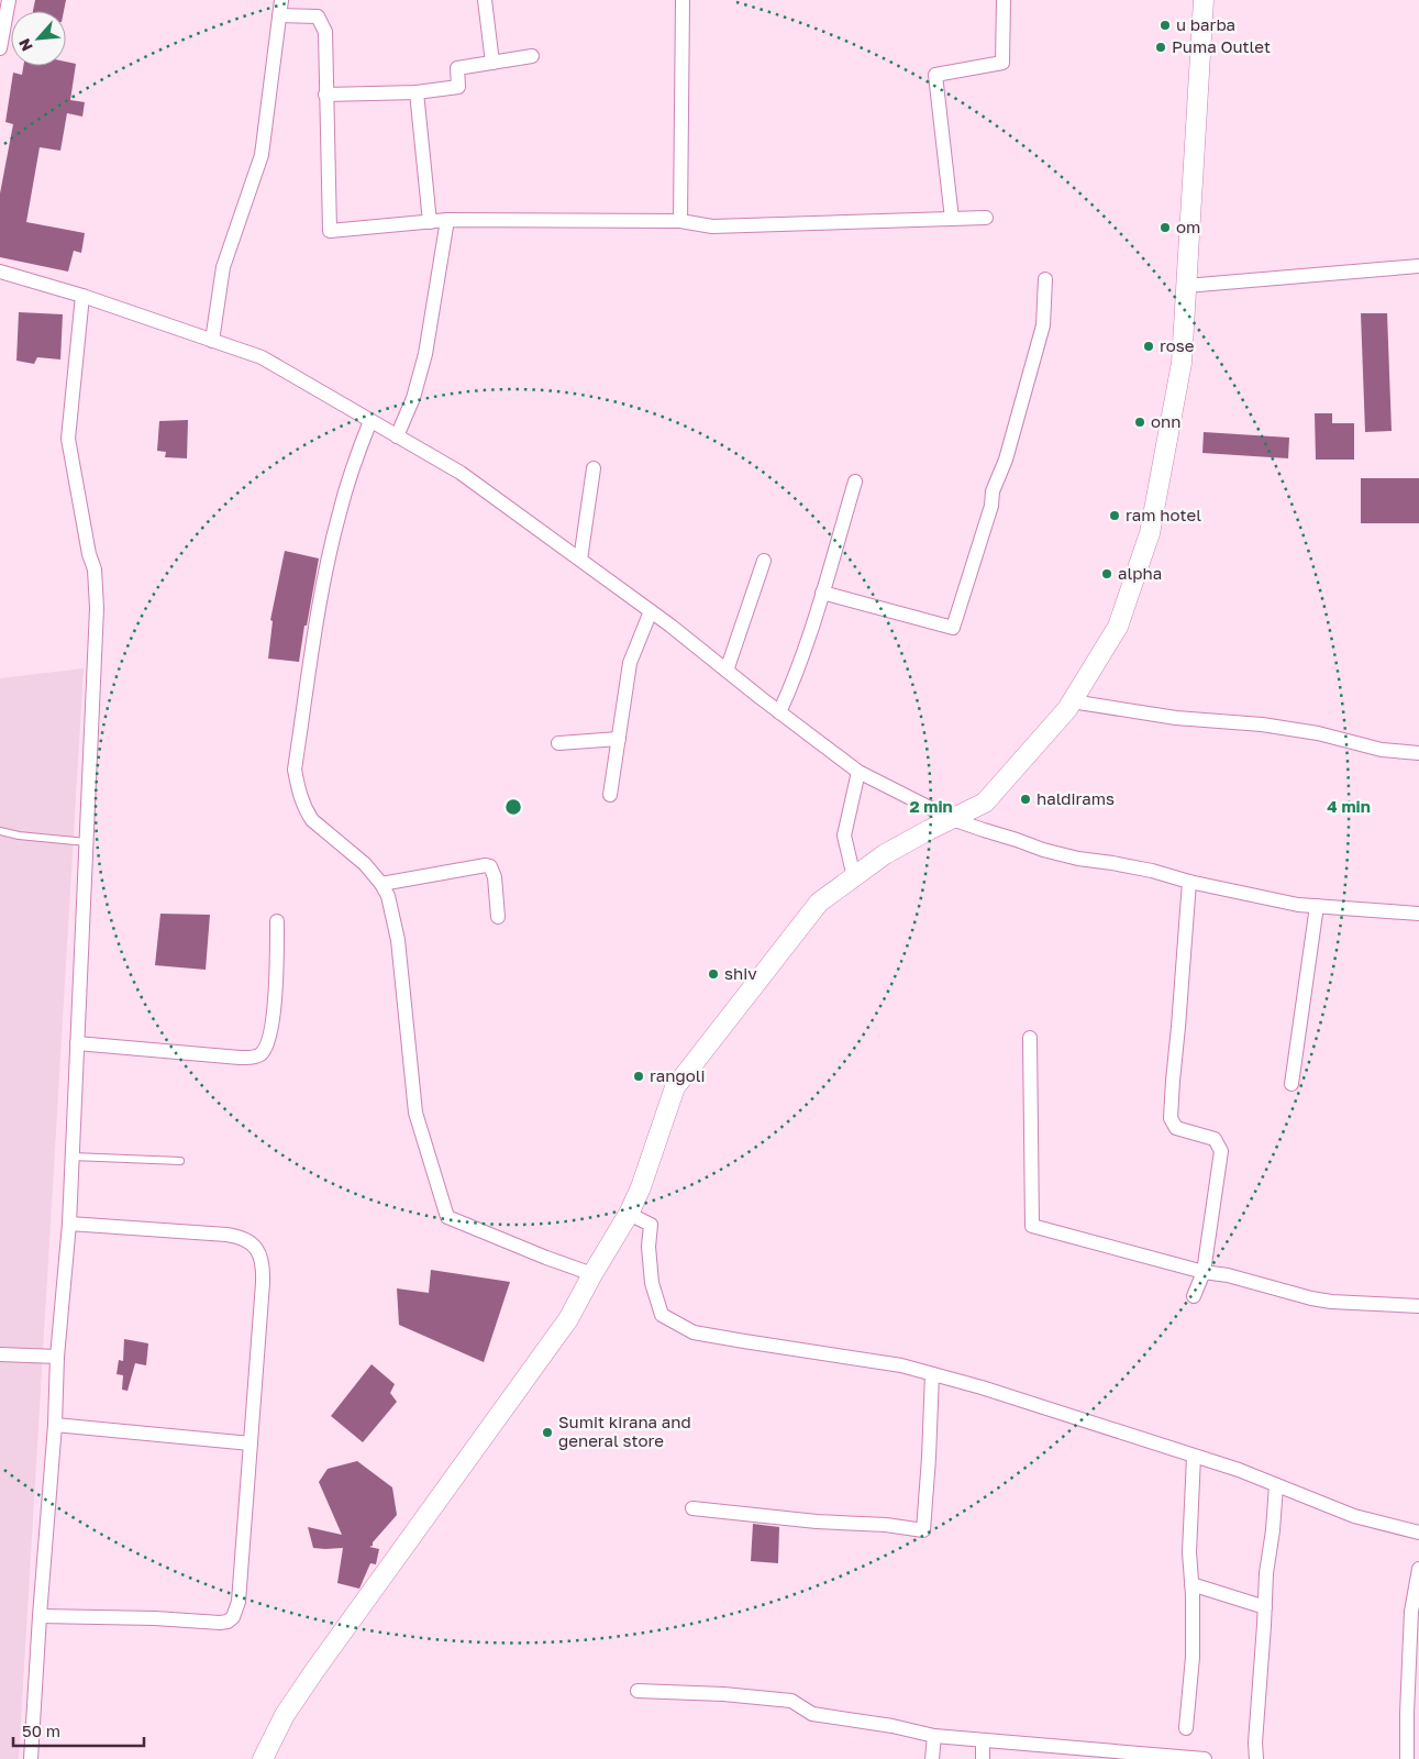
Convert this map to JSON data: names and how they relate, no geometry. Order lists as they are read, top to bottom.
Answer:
{
  "places": [
    "u barba",
    "Puma Outlet",
    "om",
    "rose",
    "onn",
    "ram hotel",
    "alpha",
    "haldirams",
    "shiv",
    "rangoli",
    "Sumit kirana and general store"
  ],
  "scale_bar": "50 m",
  "north": "bottom left",
  "rings": ["2 min", "4 min"]
}
